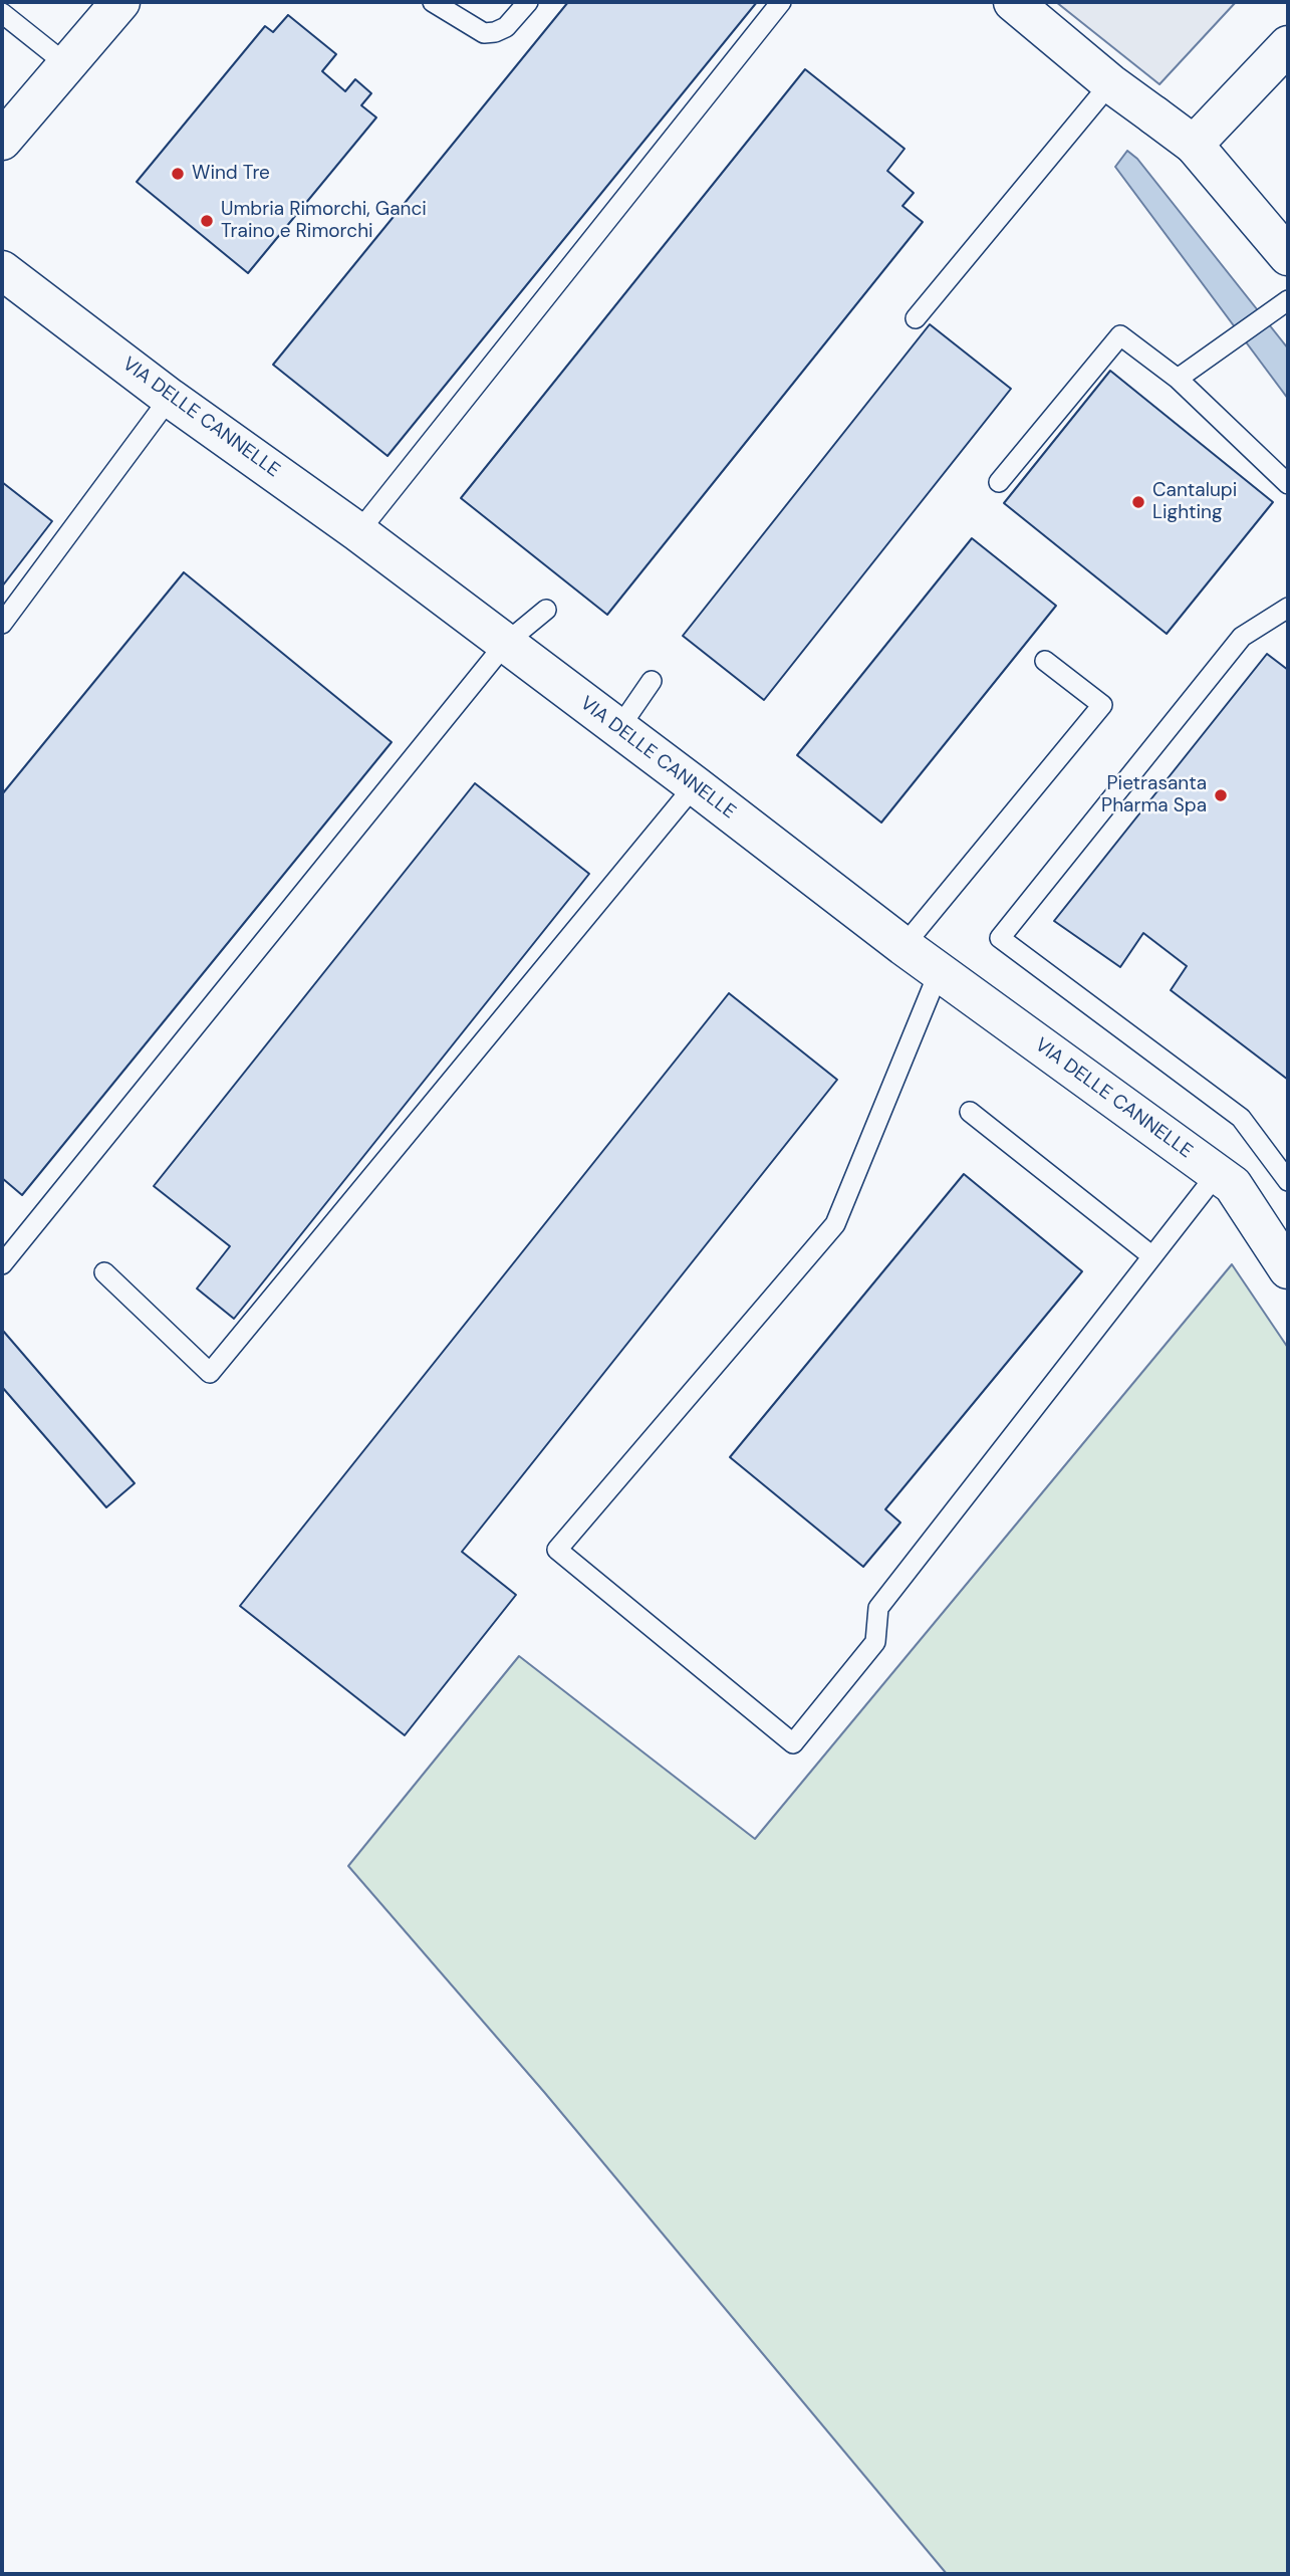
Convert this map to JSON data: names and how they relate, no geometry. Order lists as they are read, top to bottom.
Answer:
{
  "streets": {
    "street": ["VIA DELLE CANNELLE"]
  },
  "places": [
    "Wind Tre",
    "Umbria Rimorchi, Ganci Traino e Rimorchi",
    "Cantalupi Lighting",
    "Pietrasanta Pharma Spa"
  ]
}
